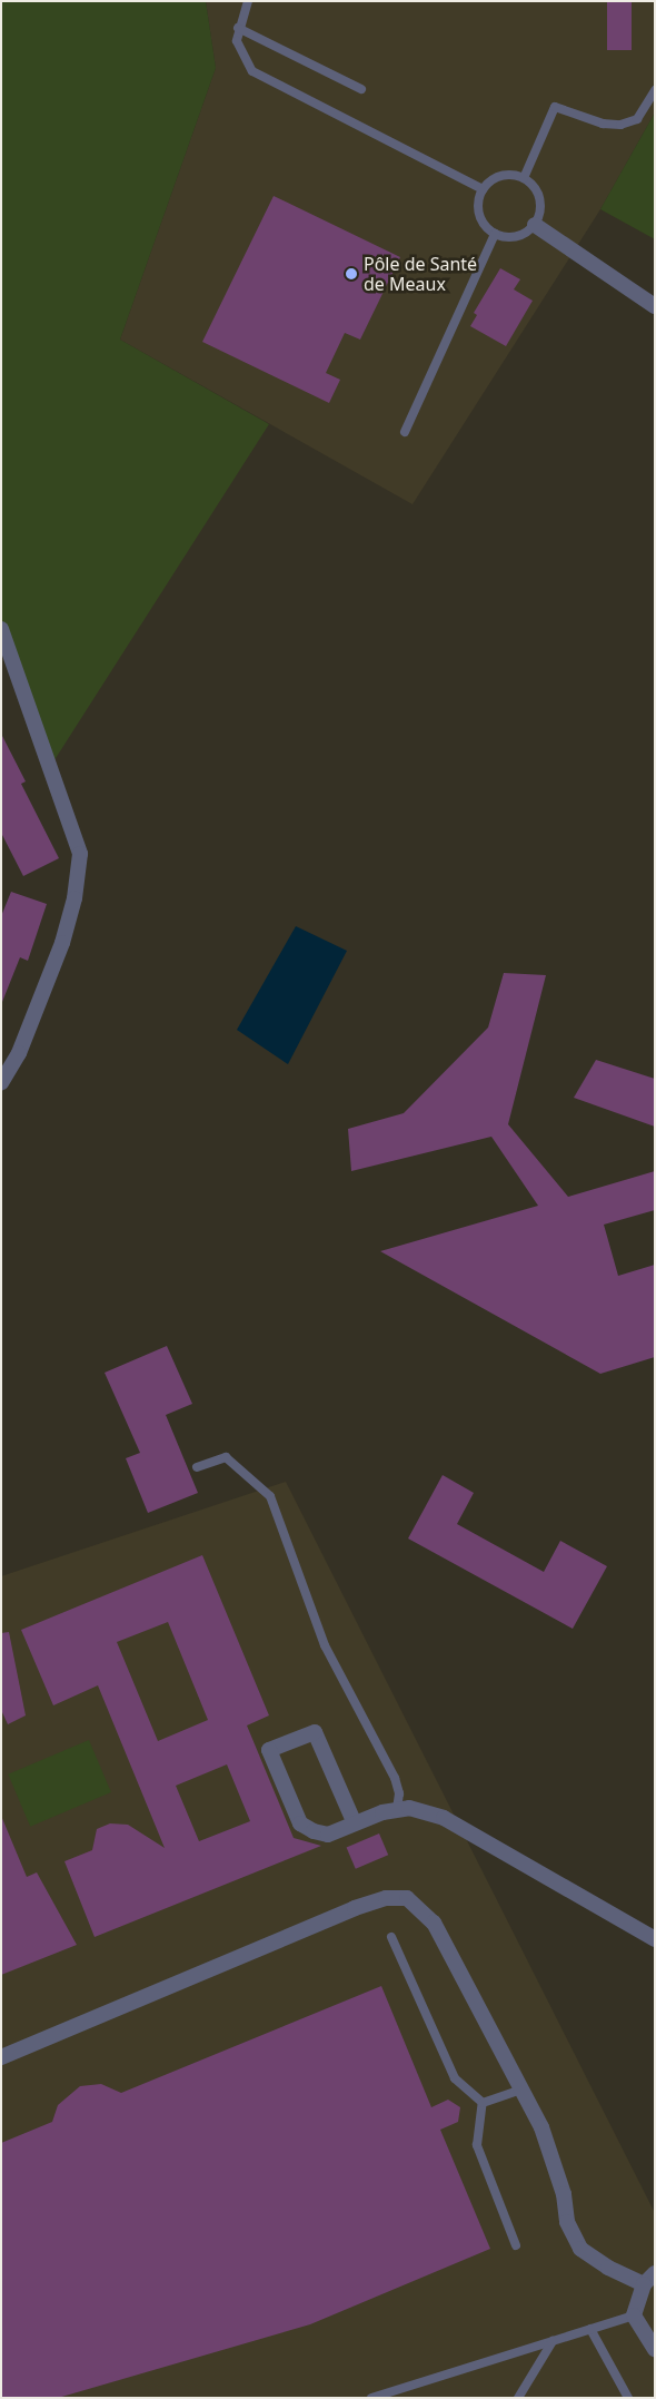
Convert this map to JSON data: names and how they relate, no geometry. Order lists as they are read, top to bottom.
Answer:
{
  "places": ["Pôle de Santé de Meaux"]
}
